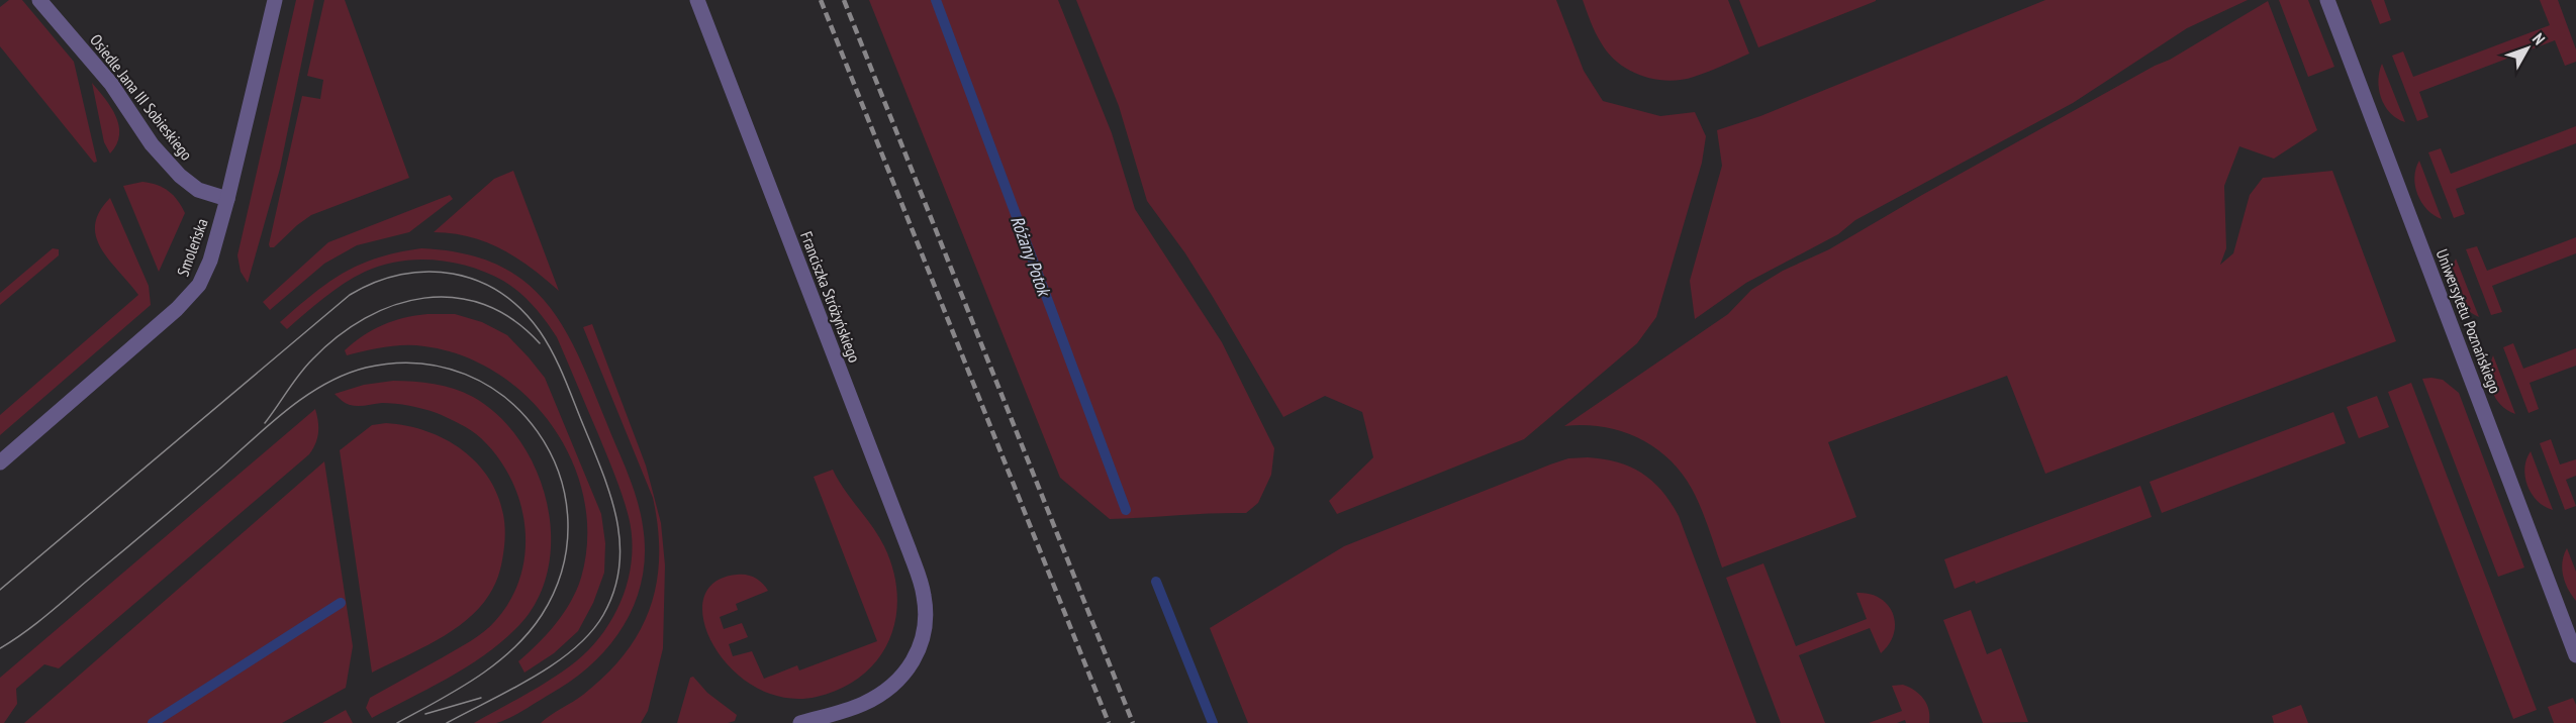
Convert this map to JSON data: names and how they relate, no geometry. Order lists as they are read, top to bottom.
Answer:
{
  "streets": {
    "street": [
      "Osiedle Jana III Sobieskiego",
      "Smoleńska",
      "Franciszka Stróżyńskiego",
      "Uniwersytetu Poznańskiego"
    ]
  },
  "crossings": [
    ["Osiedle Jana III Sobieskiego", "Smoleńska"]
  ],
  "water": ["Różany Potok"],
  "north": "top right"
}
